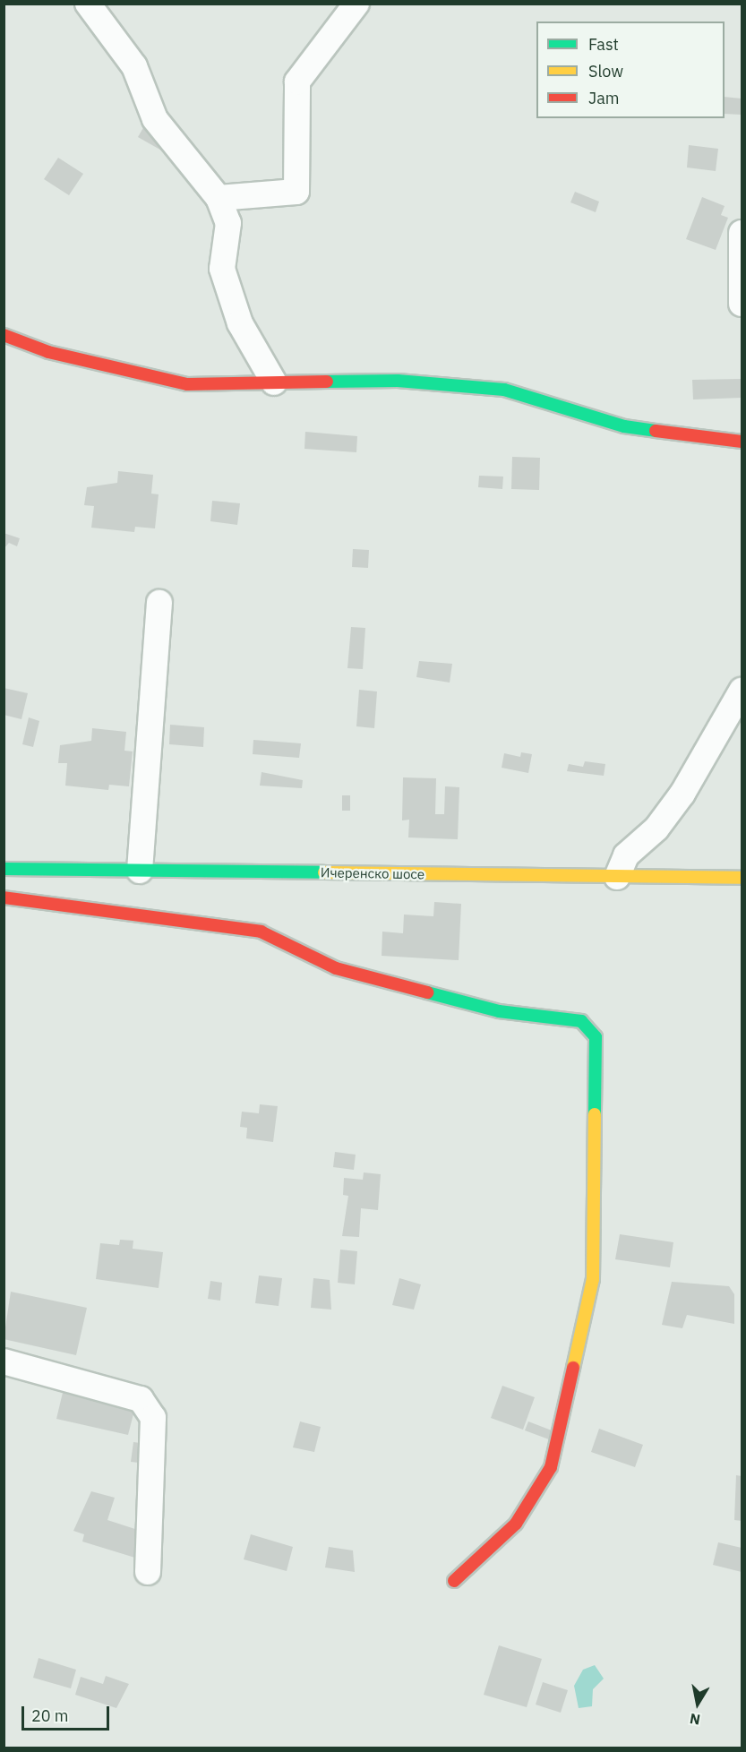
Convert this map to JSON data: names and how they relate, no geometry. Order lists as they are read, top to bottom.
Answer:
{
  "streets": {
    "street": ["Ичеренско шосе"]
  },
  "legend": ["Fast", "Slow", "Jam"],
  "scale_bar": "20 m",
  "north": "bottom"
}
